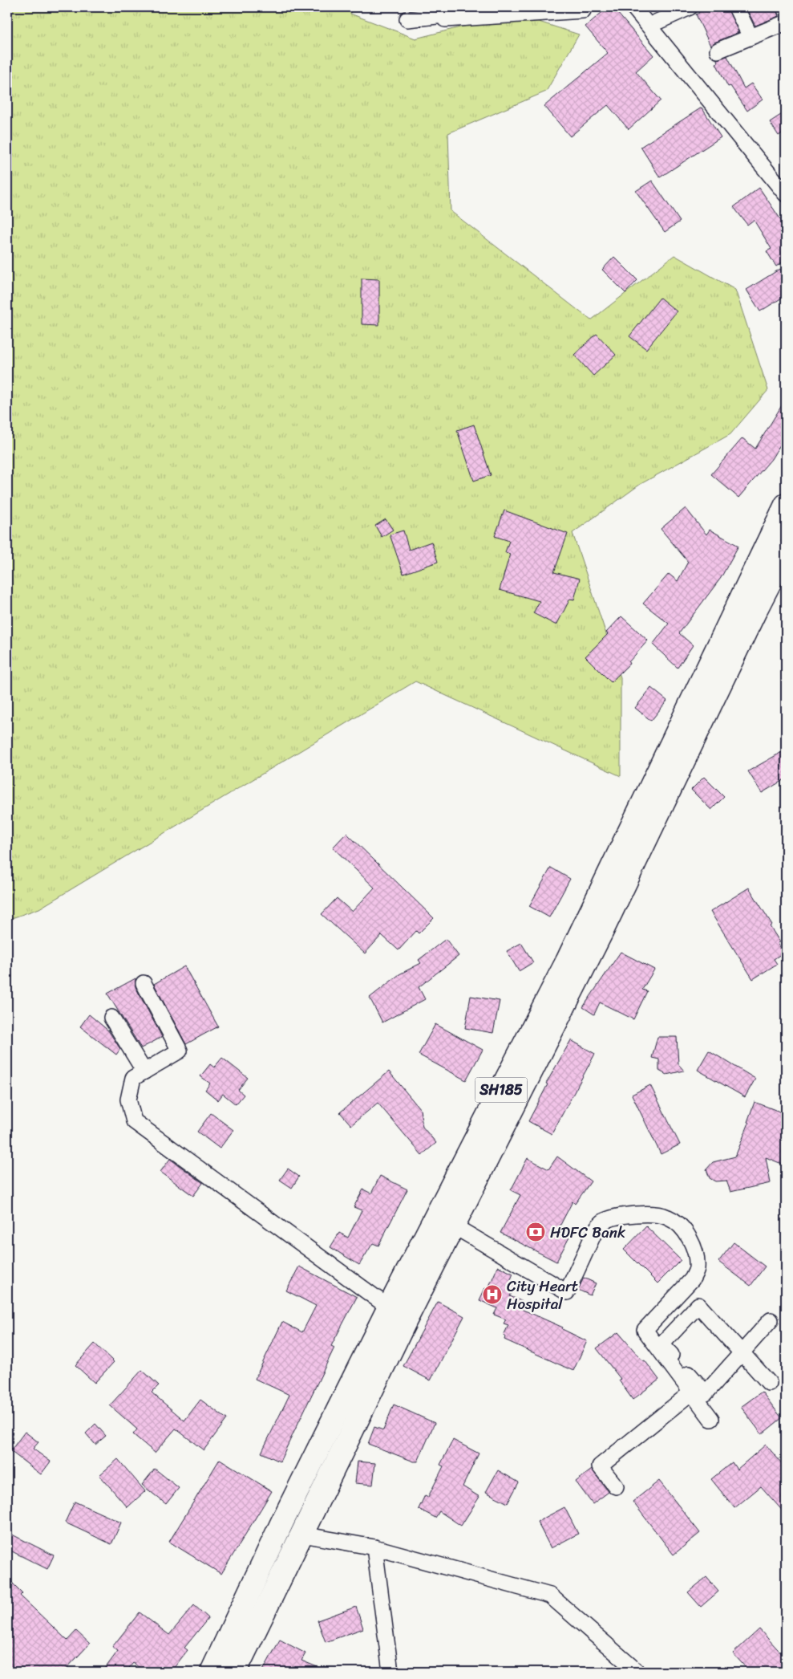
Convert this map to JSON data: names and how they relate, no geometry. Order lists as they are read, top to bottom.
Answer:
{
  "streets": {
    "main road": ["SH185"]
  },
  "places": {
    "bank": ["HDFC Bank"],
    "hospital": ["City Heart Hospital"]
  }
}
